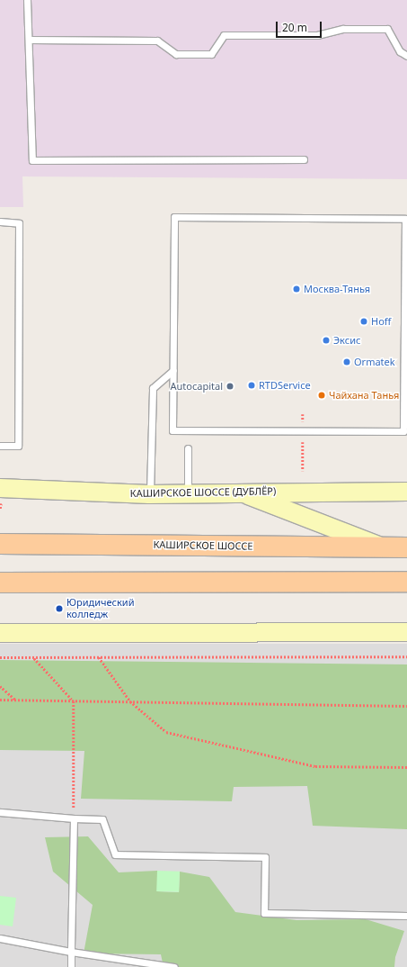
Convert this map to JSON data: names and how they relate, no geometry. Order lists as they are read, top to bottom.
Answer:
{
  "streets": {
    "main road": ["КАШИРСКОЕ ШОССЕ (ДУБЛЁР)", "КАШИРСКОЕ ШОССЕ"]
  },
  "places": [
    "Москва-Тянья",
    "Hoff",
    "Эксис",
    "Ormatek",
    "RTDService",
    "Autocapital",
    "Чайхана Танья",
    "Юридический колледж"
  ],
  "scale_bar": "20 m"
}
